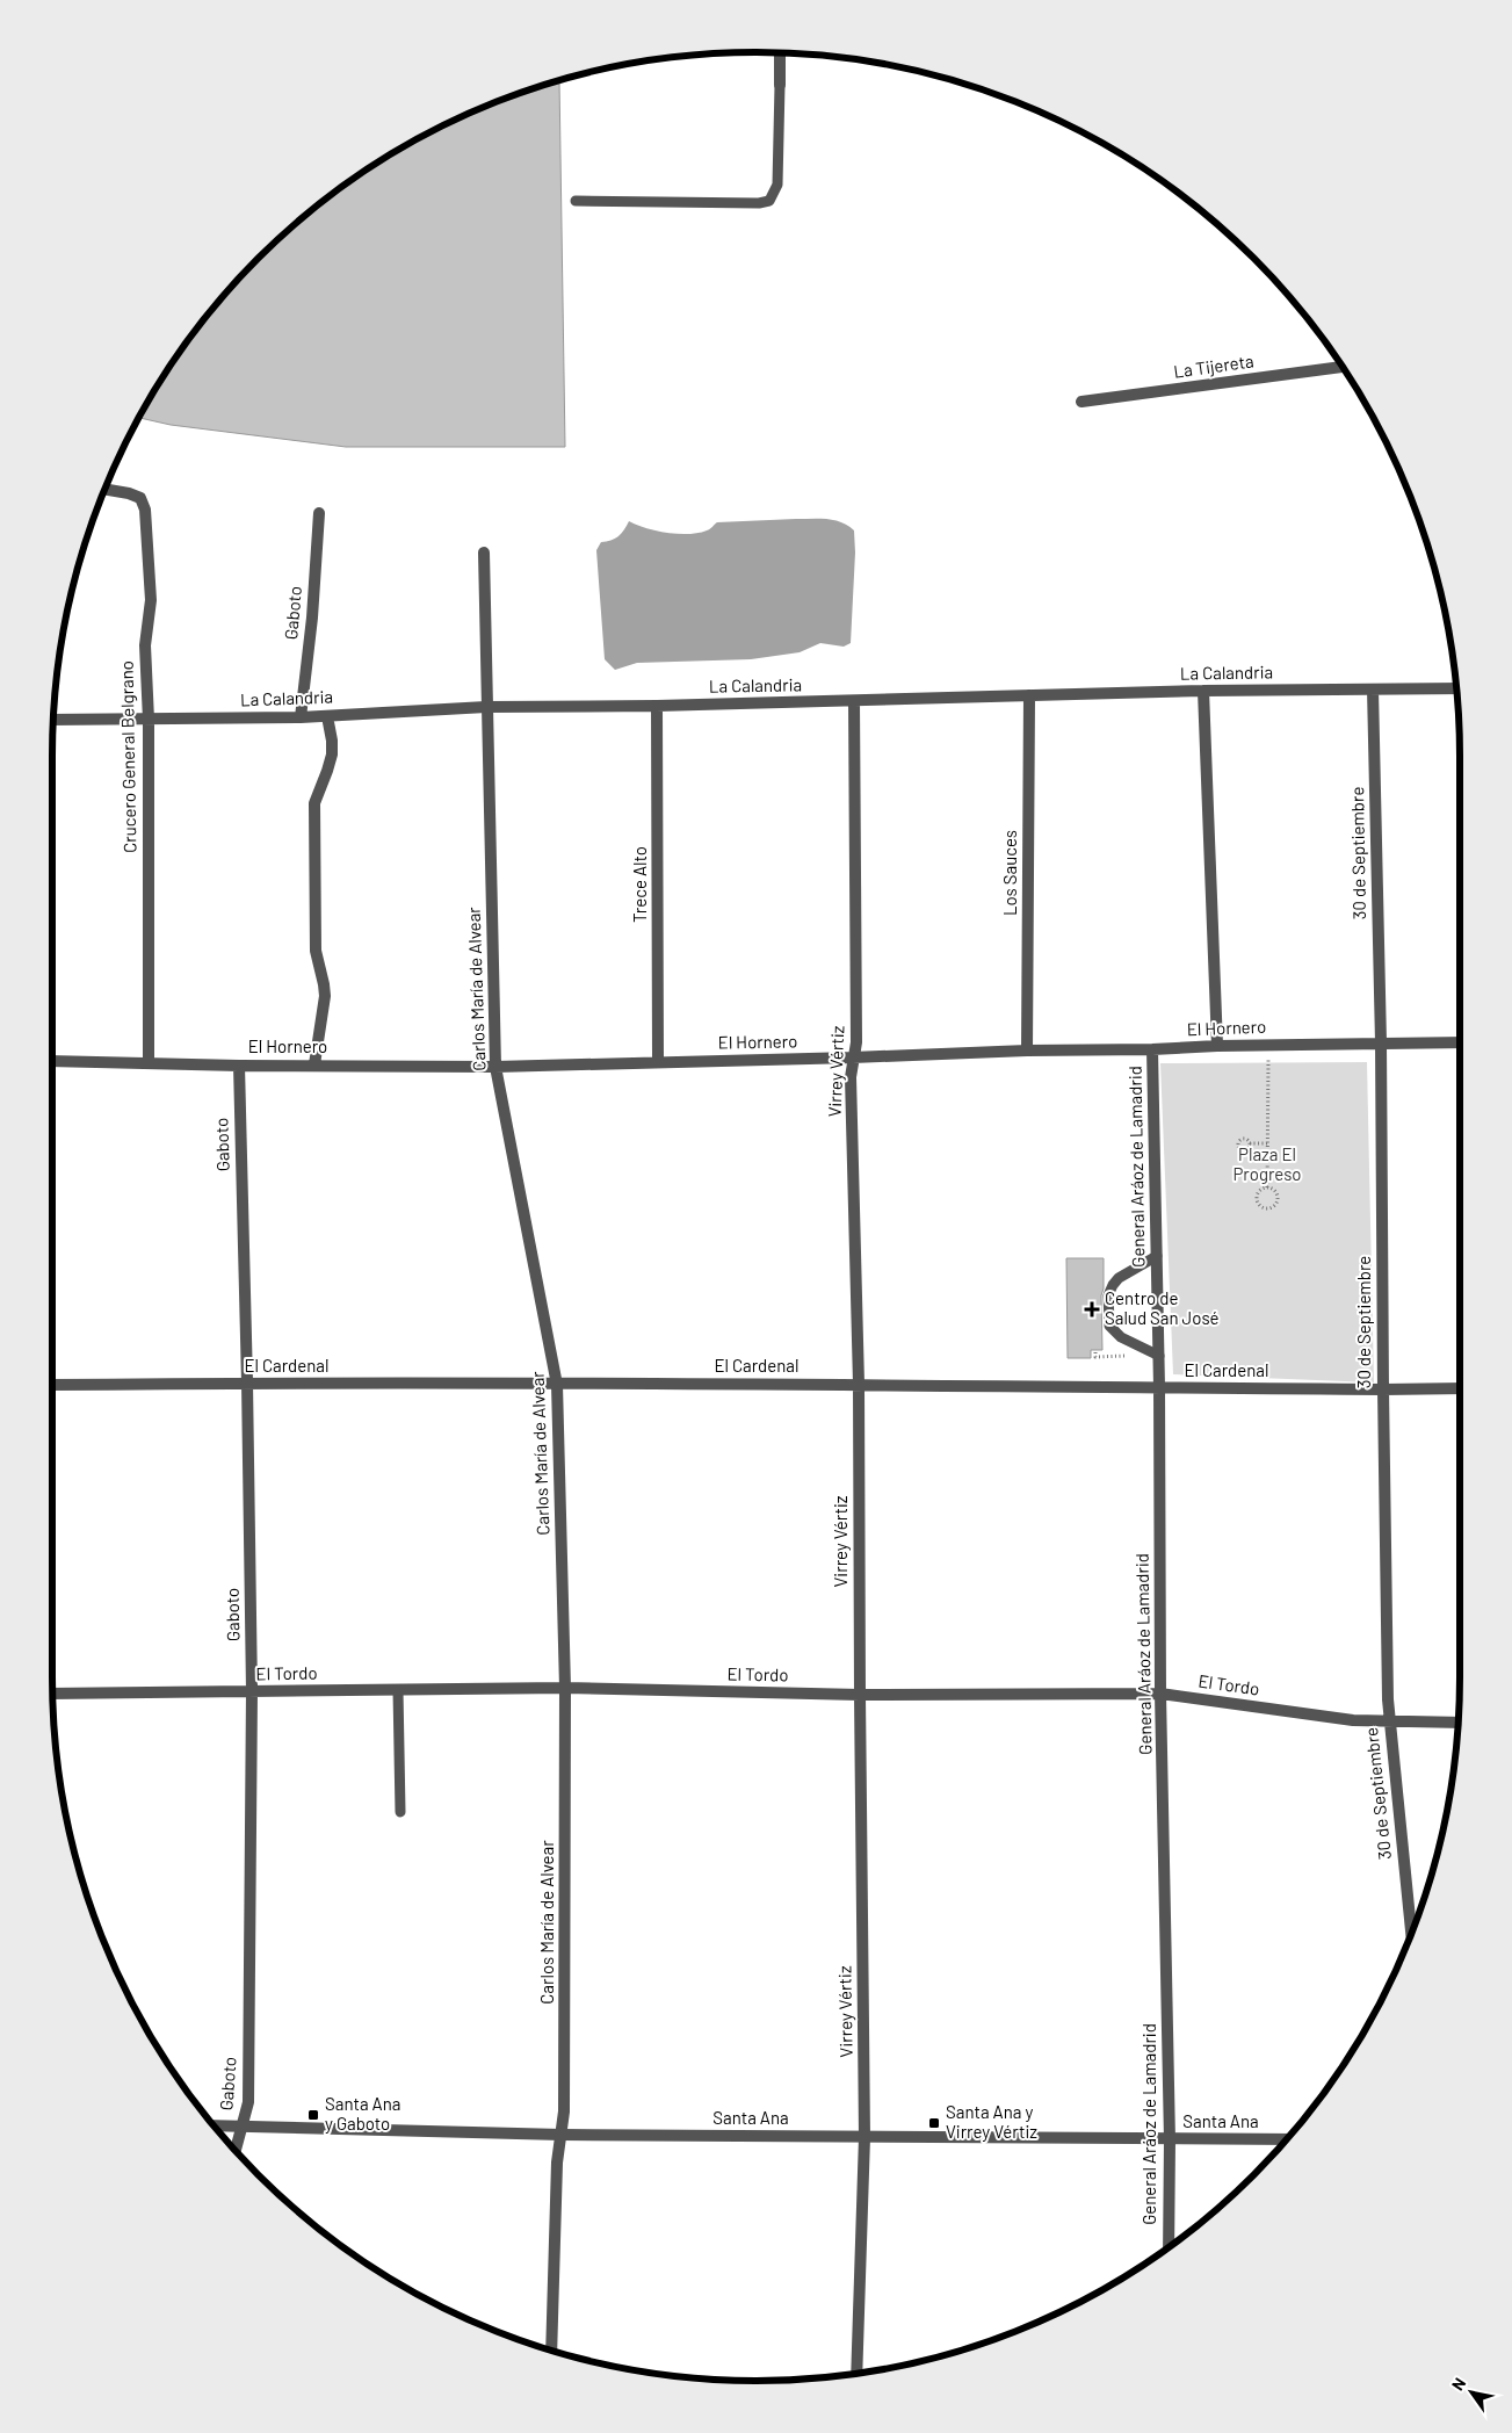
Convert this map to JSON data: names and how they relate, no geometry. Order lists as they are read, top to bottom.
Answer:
{
  "streets": {
    "street": [
      "La Tijereta",
      "Gaboto",
      "La Calandria",
      "Crucero General Belgrano",
      "30 de Septiembre",
      "Los Sauces",
      "Trece Alto",
      "Carlos María de Alvear",
      "El Hornero",
      "Virrey Vértiz",
      "General Aráoz de Lamadrid",
      "El Cardenal",
      "El Tordo",
      "Santa Ana"
    ]
  },
  "crossings": [
    ["Gaboto", "La Calandria"],
    ["Gaboto", "El Hornero"],
    ["Gaboto", "El Cardenal"],
    ["Gaboto", "El Tordo"],
    ["Gaboto", "Santa Ana"],
    ["La Calandria", "Crucero General Belgrano"],
    ["La Calandria", "30 de Septiembre"],
    ["La Calandria", "Los Sauces"],
    ["La Calandria", "Trece Alto"],
    ["La Calandria", "Carlos María de Alvear"],
    ["La Calandria", "Virrey Vértiz"],
    ["Crucero General Belgrano", "El Hornero"],
    ["30 de Septiembre", "El Hornero"],
    ["30 de Septiembre", "El Cardenal"],
    ["30 de Septiembre", "El Tordo"],
    ["Los Sauces", "El Hornero"],
    ["Trece Alto", "El Hornero"],
    ["Carlos María de Alvear", "El Hornero"],
    ["Carlos María de Alvear", "El Cardenal"],
    ["Carlos María de Alvear", "El Tordo"],
    ["Carlos María de Alvear", "Santa Ana"],
    ["El Hornero", "Virrey Vértiz"],
    ["El Hornero", "General Aráoz de Lamadrid"],
    ["Virrey Vértiz", "El Cardenal"],
    ["Virrey Vértiz", "El Tordo"],
    ["Virrey Vértiz", "Santa Ana"],
    ["General Aráoz de Lamadrid", "El Cardenal"],
    ["General Aráoz de Lamadrid", "El Tordo"],
    ["General Aráoz de Lamadrid", "Santa Ana"]
  ],
  "parks": ["Plaza El Progreso"],
  "places": {
    "health": ["Centro de Salud San José"],
    "transit": ["Santa Ana y Gaboto", "Santa Ana y Virrey Vértiz"]
  },
  "north": "top left"
}
